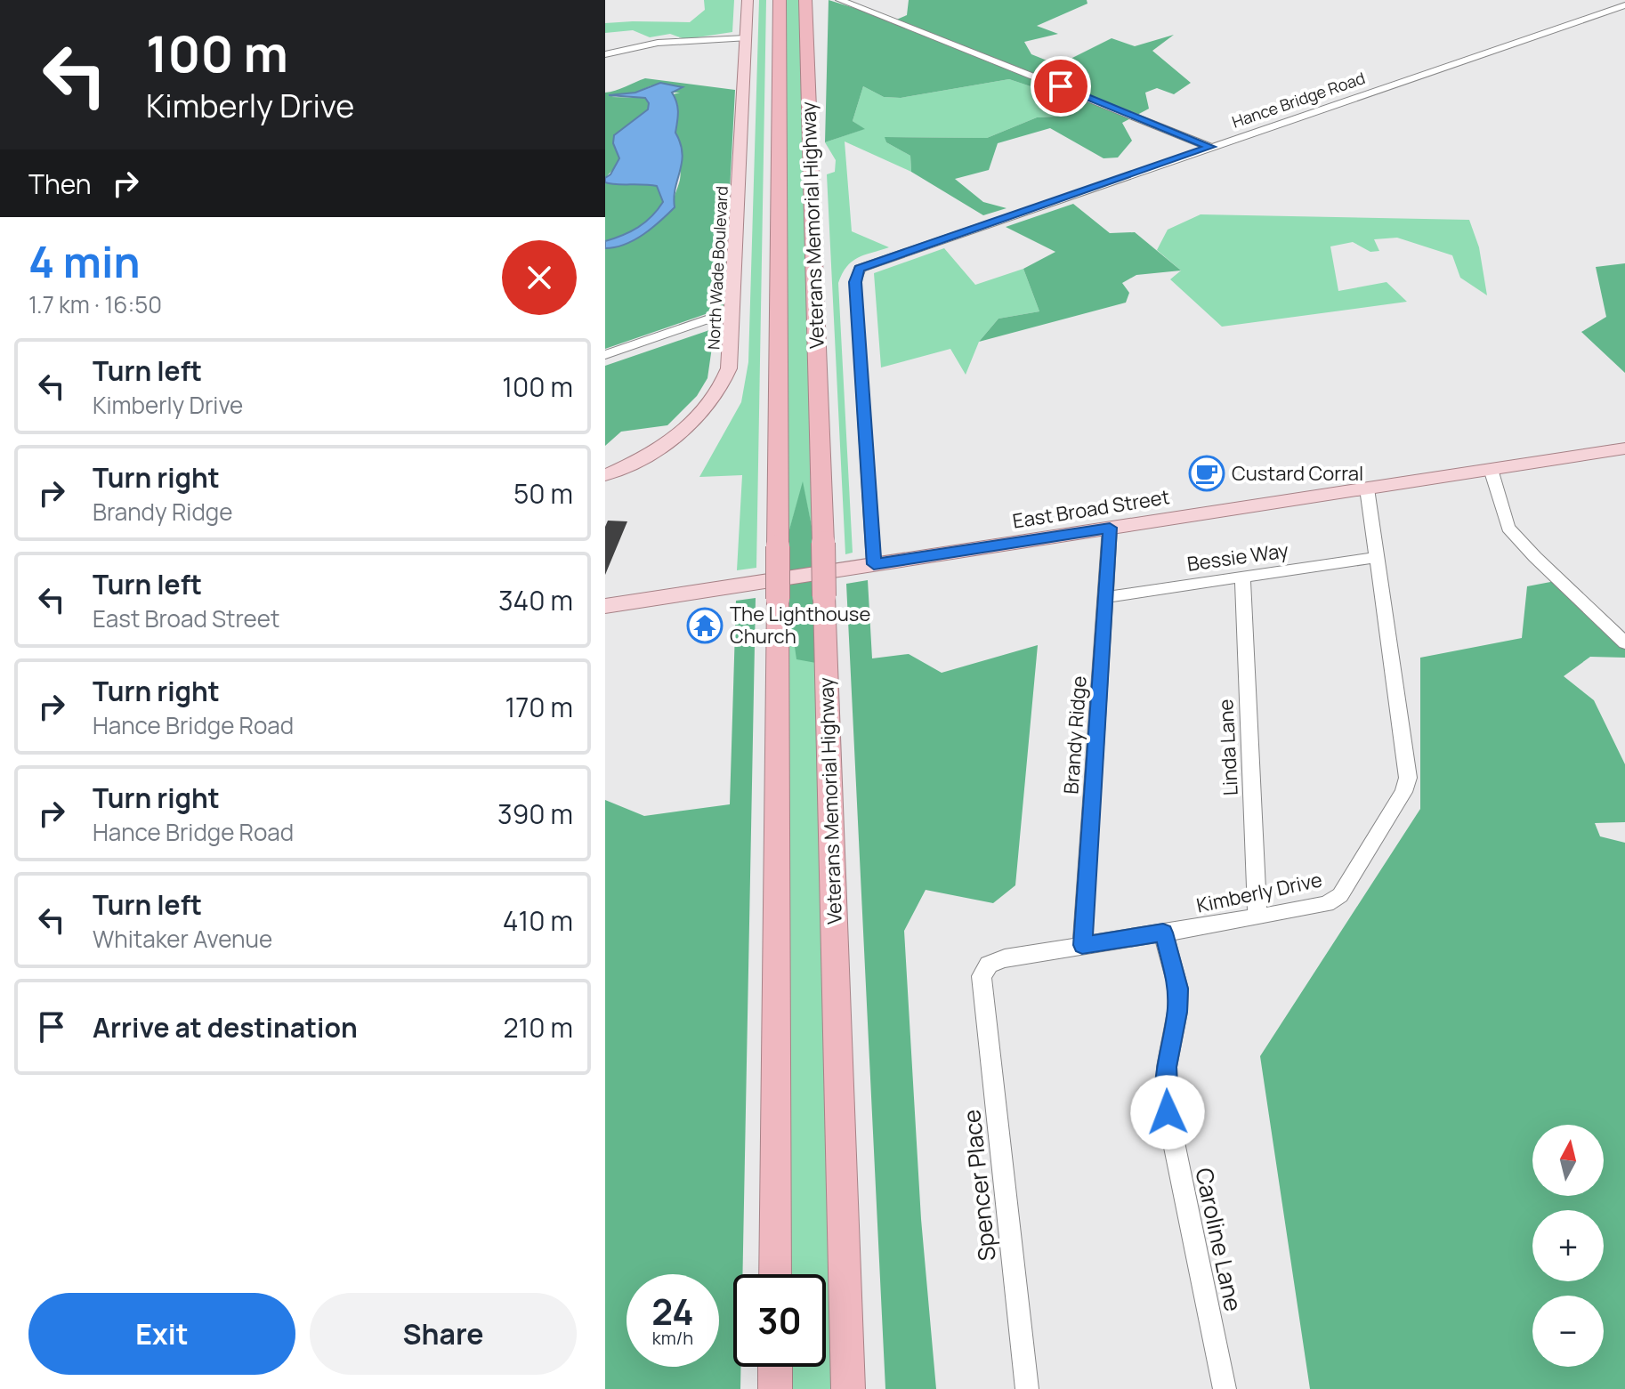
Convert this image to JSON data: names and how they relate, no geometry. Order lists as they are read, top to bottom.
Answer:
{
  "streets": {
    "highway": ["Veterans Memorial Highway"],
    "main road": ["North Wade Boulevard", "East Broad Street"],
    "street": [
      "Hance Bridge Road",
      "Bessie Way",
      "Brandy Ridge",
      "Linda Lane",
      "Kimberly Drive",
      "Spencer Place",
      "Caroline Lane"
    ]
  },
  "crossings": [
    ["Hance Bridge Road", "East Broad Street"],
    ["East Broad Street", "Brandy Ridge"],
    ["East Broad Street", "Kimberly Drive"],
    ["Bessie Way", "Brandy Ridge"],
    ["Bessie Way", "Linda Lane"],
    ["Bessie Way", "Kimberly Drive"],
    ["Brandy Ridge", "Kimberly Drive"],
    ["Linda Lane", "Kimberly Drive"],
    ["Kimberly Drive", "Spencer Place"],
    ["Kimberly Drive", "Caroline Lane"]
  ],
  "places": {
    "cafe": ["Custard Corral"],
    "temple": ["The Lighthouse Church"]
  },
  "north": "top",
  "page": {
    "turn": ["100 m", "Kimberly Drive"],
    "then": "Then",
    "heading": ["4 min", "1.7 km · 16:50"],
    "list": [
      {
        "name": "Turn left",
        "note": "Kimberly Drive",
        "value": "100 m"
      },
      {
        "name": "Turn right",
        "note": "Brandy Ridge",
        "value": "50 m"
      },
      {
        "name": "Turn left",
        "note": "East Broad Street",
        "value": "340 m"
      },
      {
        "name": "Turn right",
        "note": "Hance Bridge Road",
        "value": "170 m"
      },
      {
        "name": "Turn right",
        "note": "Hance Bridge Road",
        "value": "390 m"
      },
      {
        "name": "Turn left",
        "note": "Whitaker Avenue",
        "value": "410 m"
      },
      {
        "name": "Arrive at destination",
        "value": "210 m"
      }
    ],
    "map_buttons": ["+", "−"],
    "speed": "24 km/h",
    "limit": "30",
    "buttons": ["Exit", "Share"]
  }
}
